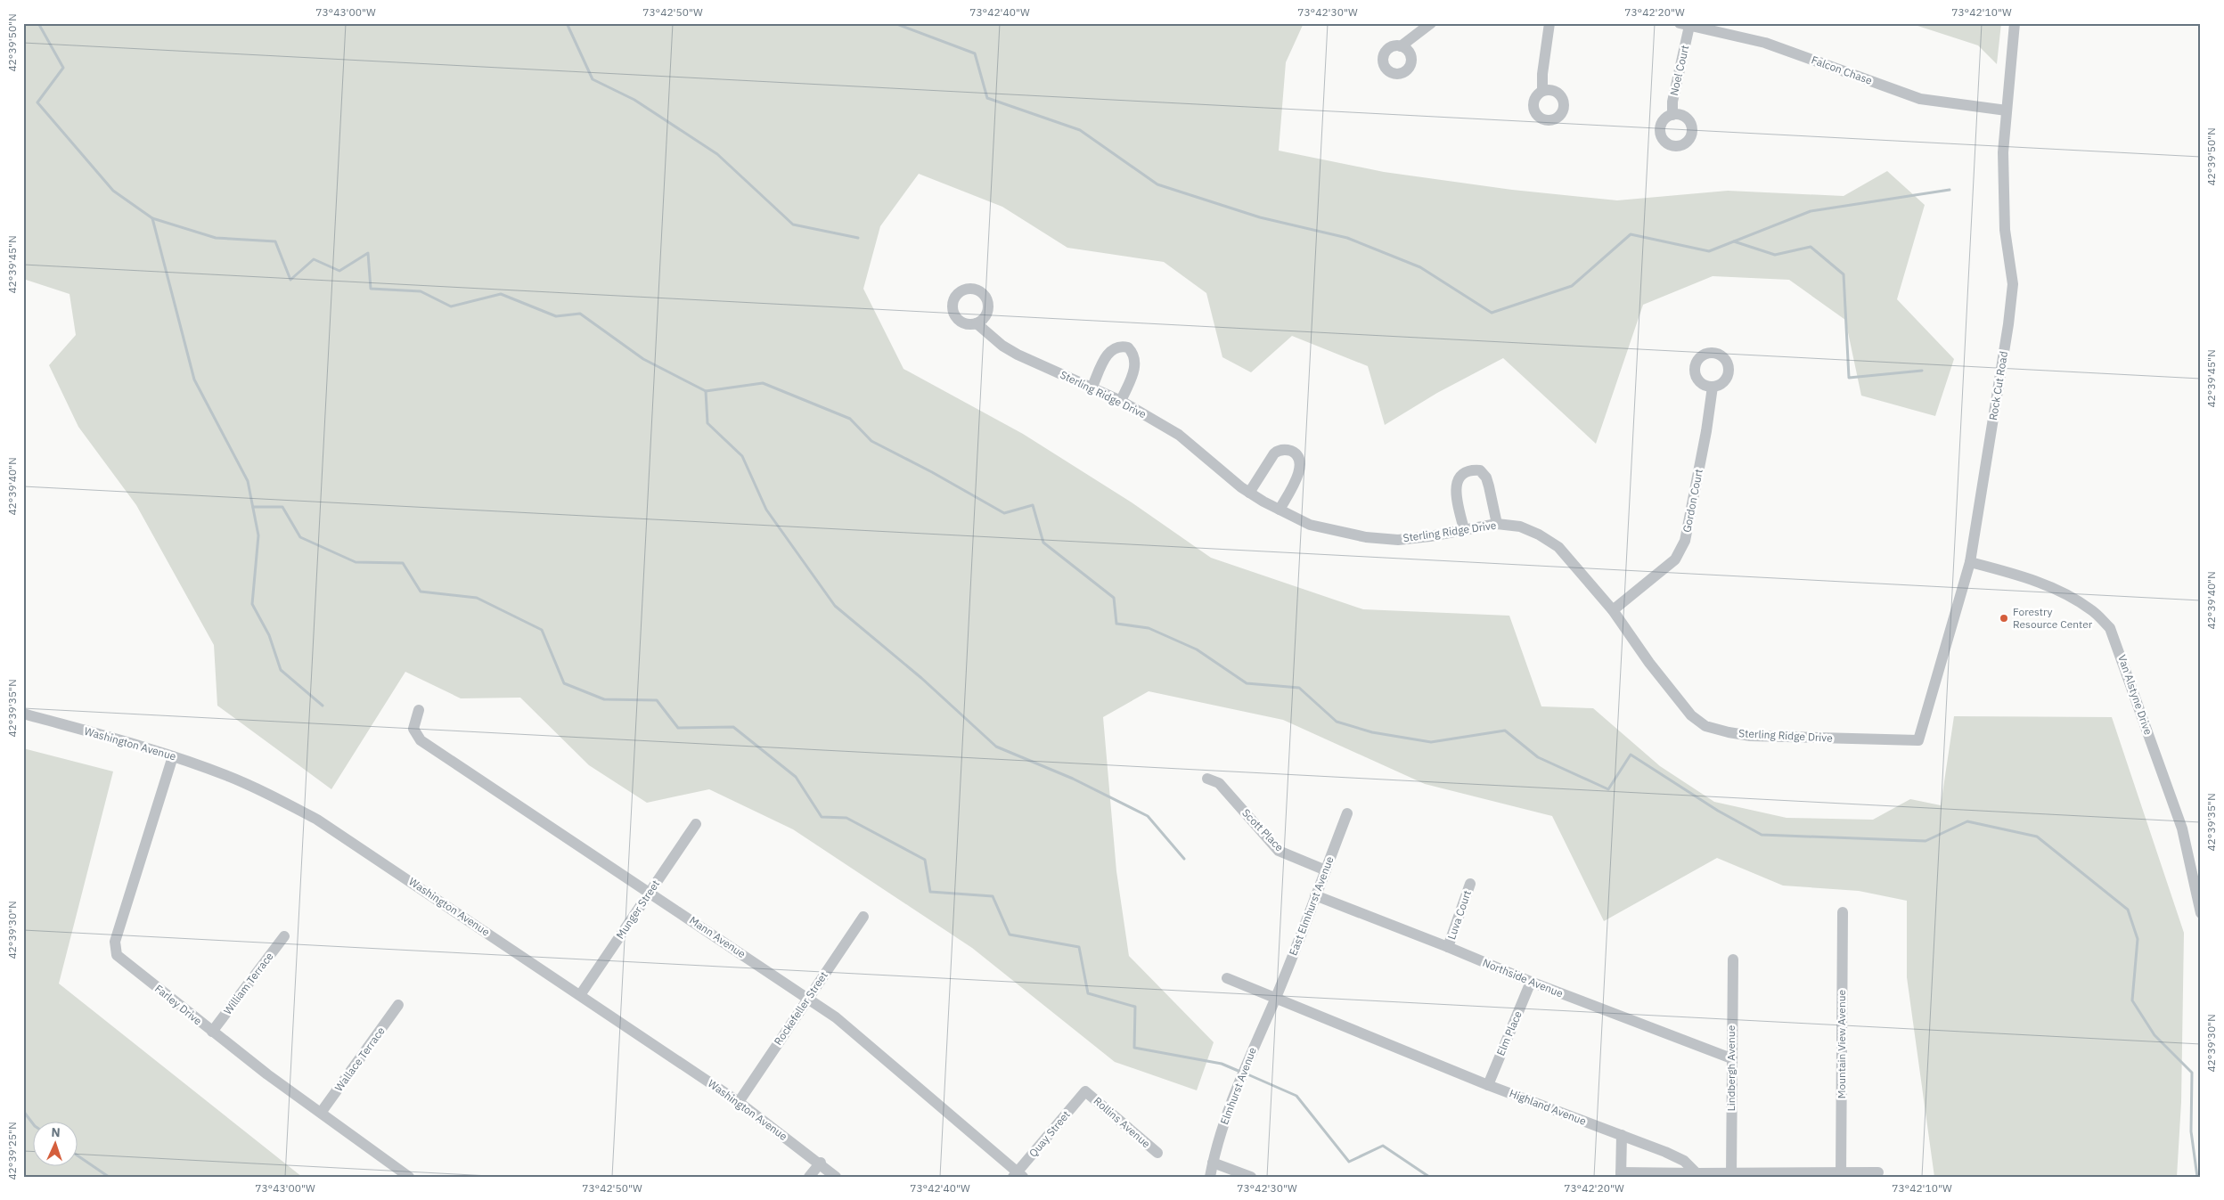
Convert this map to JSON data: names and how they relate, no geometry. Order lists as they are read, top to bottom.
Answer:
{
  "streets": {
    "street": [
      "Noel Court",
      "Falcon Chase",
      "Rock Cut Road",
      "Sterling Ridge Drive",
      "Gordon Court",
      "Van Alstyne Drive",
      "Washington Avenue",
      "Scott Place",
      "East Elmhurst Avenue",
      "Munger Street",
      "Luva Court",
      "Mann Avenue",
      "Northside Avenue",
      "William Terrace",
      "Farley Drive",
      "Rockefeller Street",
      "Elm Place",
      "Mountain View Avenue",
      "Wallace Terrace",
      "Lindbergh Avenue",
      "Elmhurst Avenue",
      "Highland Avenue",
      "Rollins Avenue",
      "Quay Street"
    ]
  },
  "crossings": [
    ["Noel Court", "Falcon Chase"],
    ["Falcon Chase", "Rock Cut Road"],
    ["Rock Cut Road", "Sterling Ridge Drive"],
    ["Rock Cut Road", "Van Alstyne Drive"],
    ["Sterling Ridge Drive", "Gordon Court"],
    ["Washington Avenue", "Munger Street"],
    ["Washington Avenue", "Farley Drive"],
    ["Washington Avenue", "Rockefeller Street"],
    ["Scott Place", "East Elmhurst Avenue"],
    ["East Elmhurst Avenue", "Northside Avenue"],
    ["East Elmhurst Avenue", "Elmhurst Avenue"],
    ["East Elmhurst Avenue", "Highland Avenue"],
    ["Munger Street", "Mann Avenue"],
    ["Luva Court", "Northside Avenue"],
    ["Mann Avenue", "Rockefeller Street"],
    ["Mann Avenue", "Quay Street"],
    ["Northside Avenue", "Elm Place"],
    ["Northside Avenue", "Lindbergh Avenue"],
    ["William Terrace", "Farley Drive"],
    ["Farley Drive", "Wallace Terrace"],
    ["Elm Place", "Highland Avenue"],
    ["Elmhurst Avenue", "Highland Avenue"],
    ["Rollins Avenue", "Quay Street"]
  ],
  "places": ["Forestry Resource Center"],
  "north": "top",
  "coordinates": [
    "73°43'00\"W",
    "73°42'50\"W",
    "73°42'40\"W",
    "73°42'30\"W",
    "73°42'20\"W",
    "73°42'10\"W",
    "42°39'50\"N",
    "42°39'45\"N",
    "42°39'40\"N",
    "42°39'35\"N",
    "42°39'30\"N",
    "42°39'25\"N"
  ]
}
